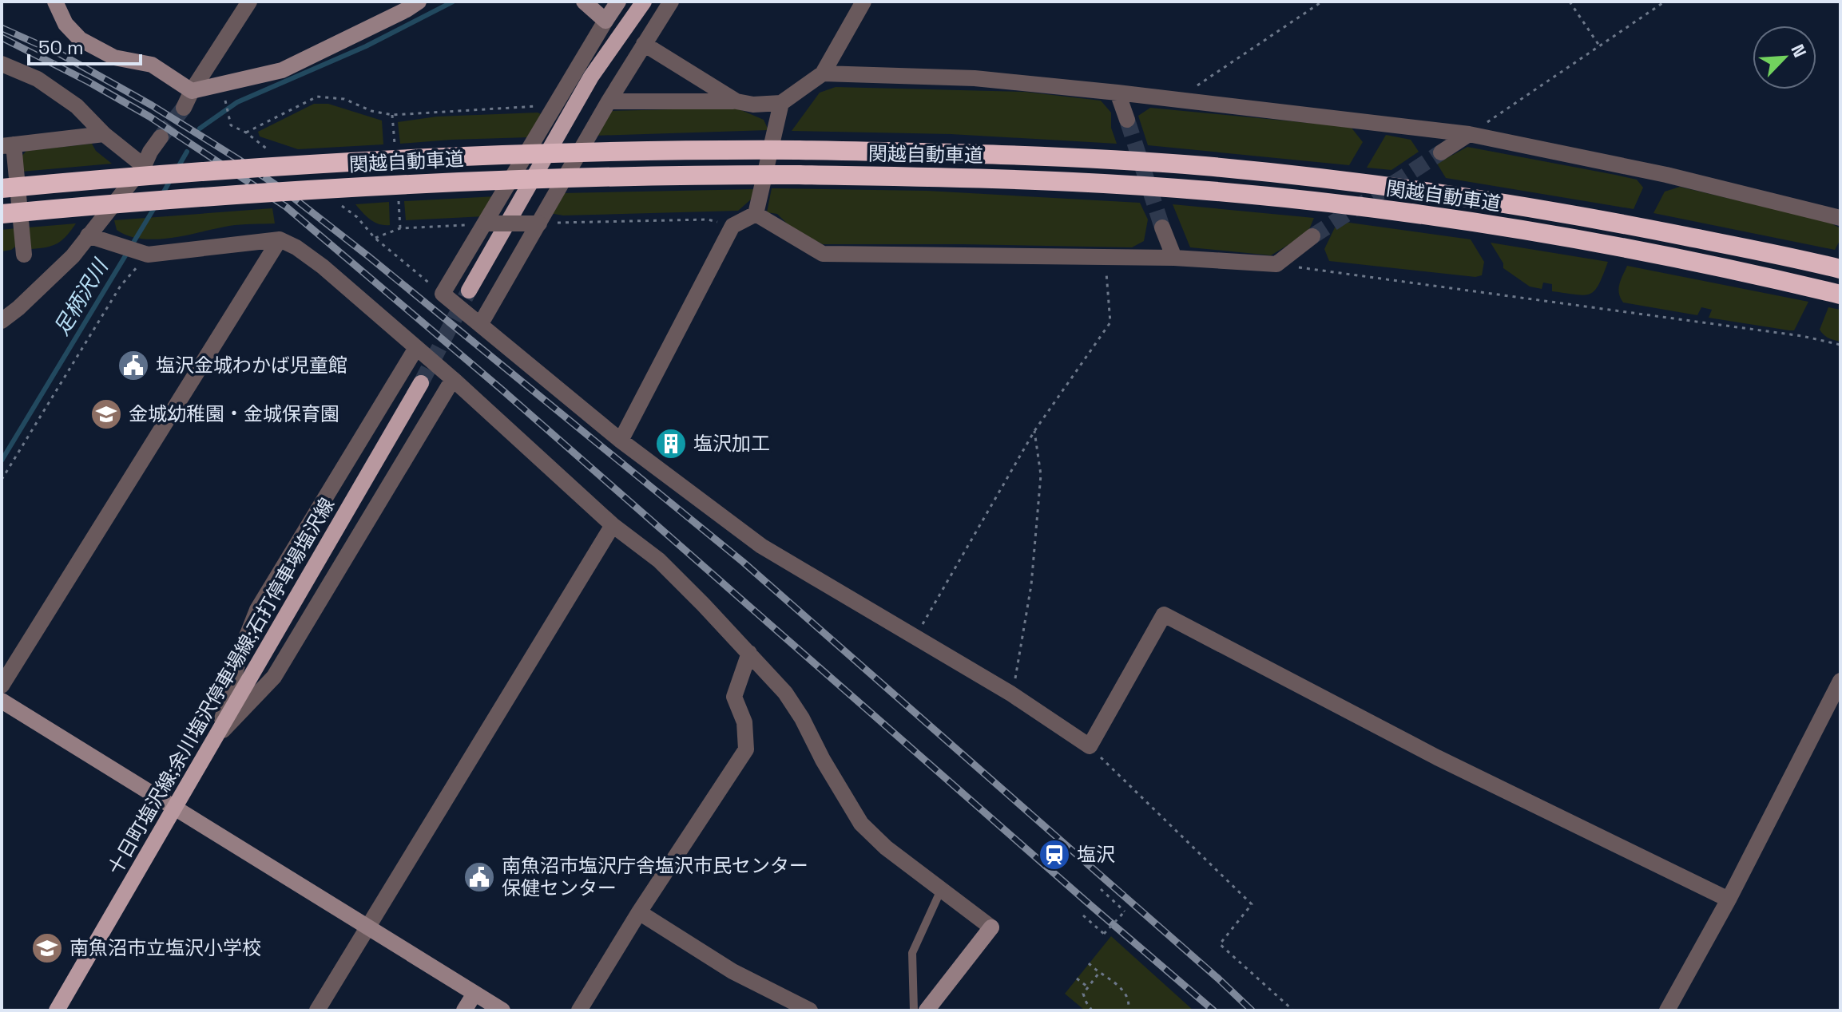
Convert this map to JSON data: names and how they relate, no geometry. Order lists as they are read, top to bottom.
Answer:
{
  "streets": {
    "highway": ["関越自動車道"],
    "main road": ["十日町塩沢線;余川塩沢停車場線;石打停車場塩沢線"]
  },
  "water": ["足柄沢川"],
  "places": {
    "public building": ["塩沢金城わかば児童館", "南魚沼市塩沢庁舎塩沢市民センター 保健センター"],
    "school or university": ["金城幼稚園・金城保育園", "南魚沼市立塩沢小学校"],
    "building": ["塩沢加工"],
    "station": ["塩沢"]
  },
  "scale_bar": "50 m",
  "north": "top right"
}
